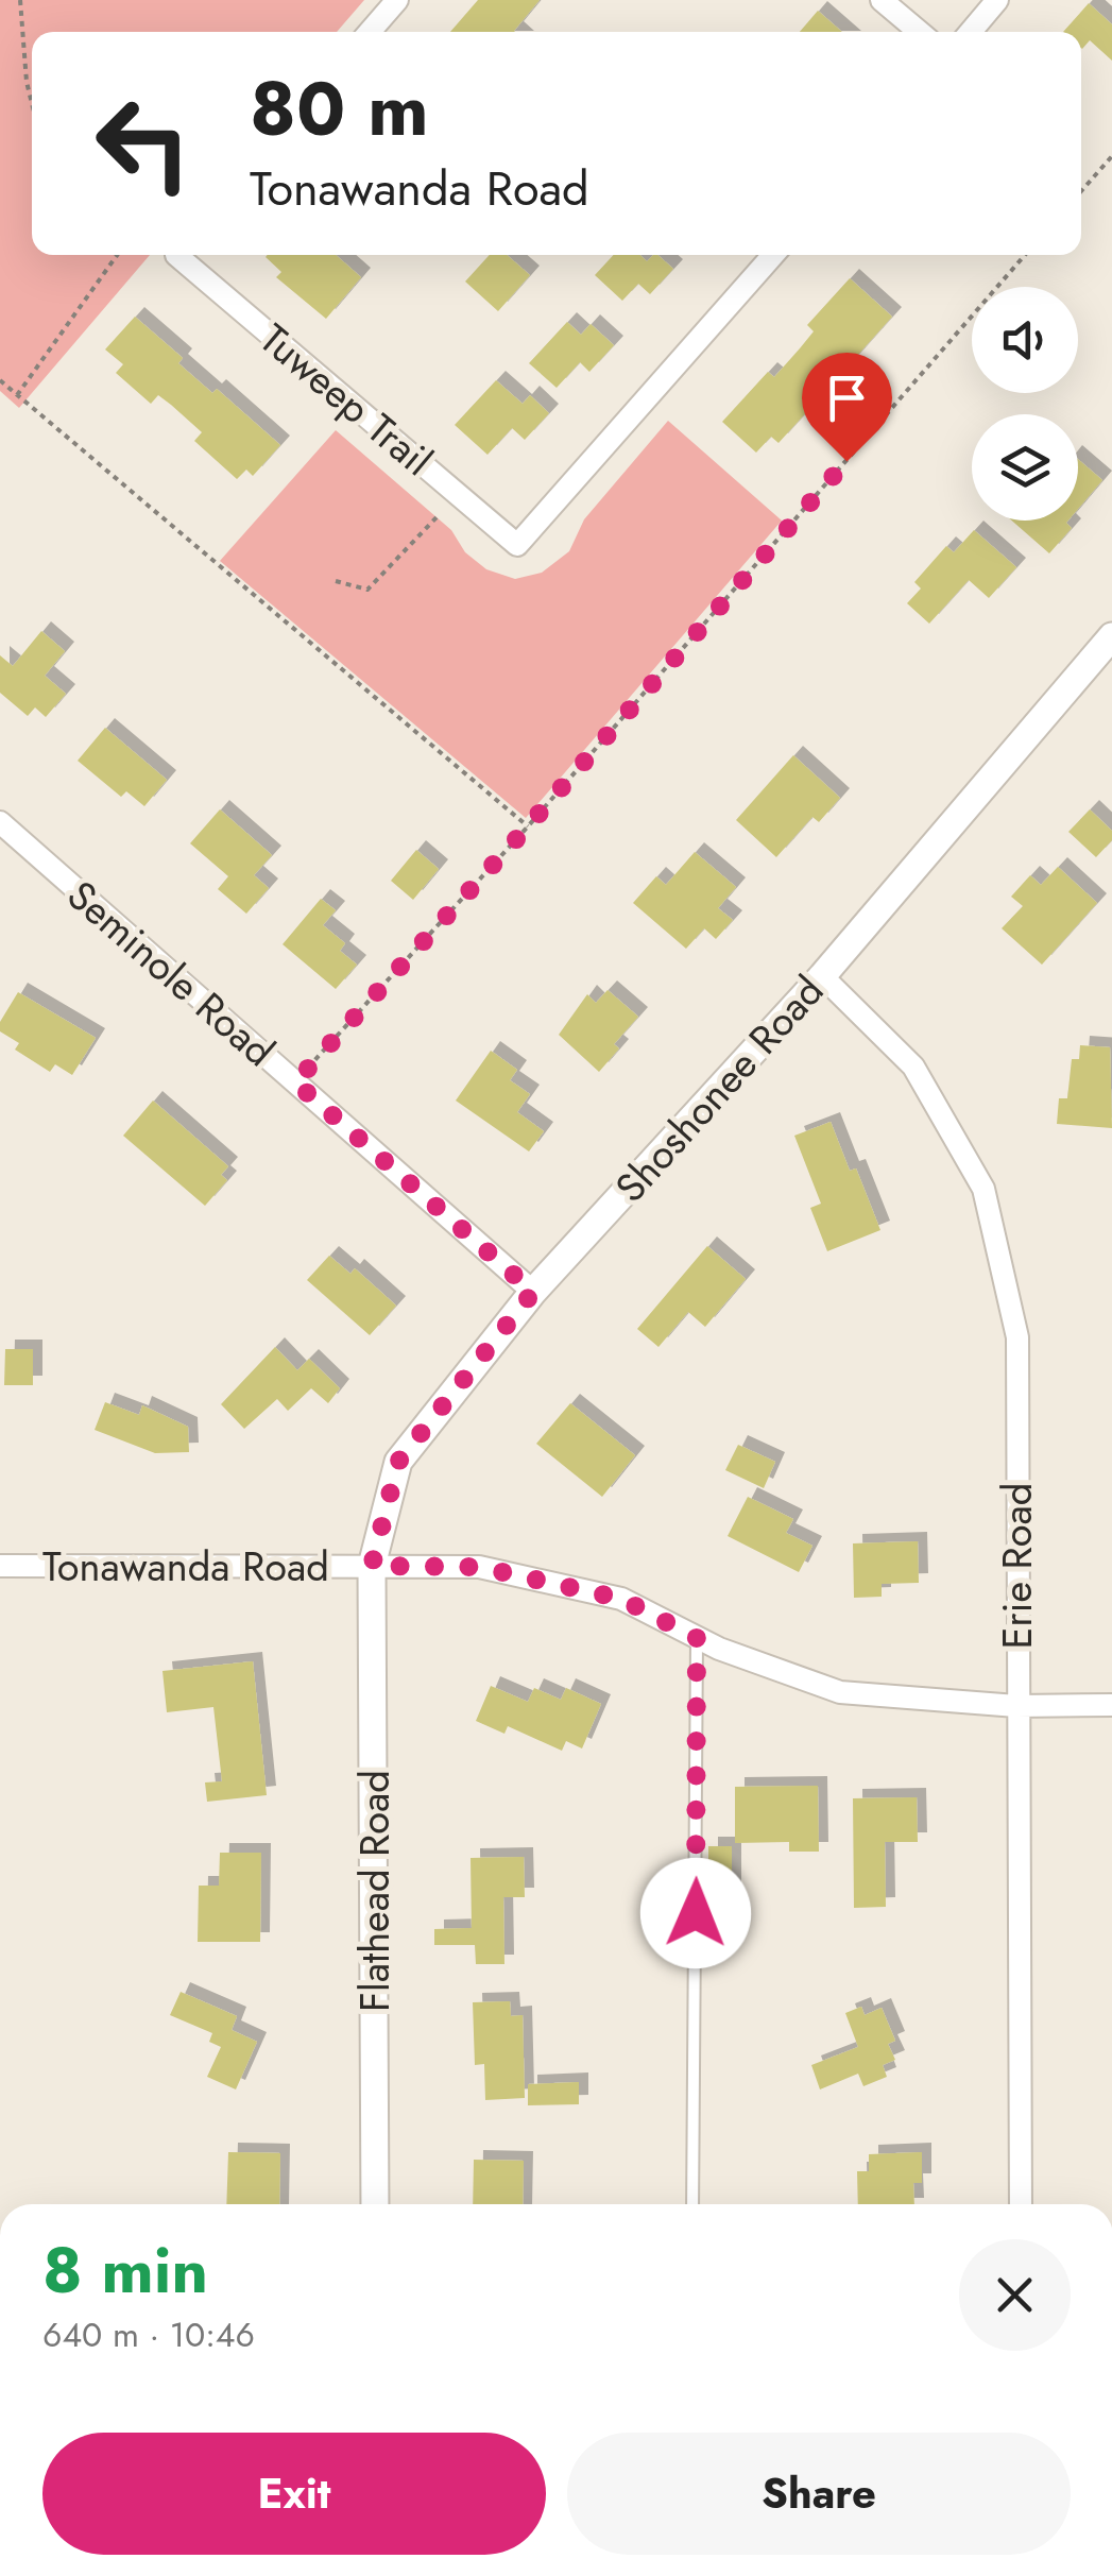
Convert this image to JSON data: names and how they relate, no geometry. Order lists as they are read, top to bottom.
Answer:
{
  "streets": {
    "street": [
      "Tuweep Trail",
      "Seminole Road",
      "Shoshonee Road",
      "Tonawanda Road",
      "Erie Road",
      "Flathead Road"
    ]
  },
  "crossings": [
    ["Seminole Road", "Shoshonee Road"],
    ["Shoshonee Road", "Tonawanda Road"],
    ["Shoshonee Road", "Erie Road"],
    ["Shoshonee Road", "Flathead Road"],
    ["Tonawanda Road", "Erie Road"],
    ["Tonawanda Road", "Flathead Road"]
  ],
  "page": {
    "turn": ["80 m", "Tonawanda Road"],
    "heading": ["8 min", "640 m · 10:46"],
    "buttons": ["Exit", "Share"]
  }
}
